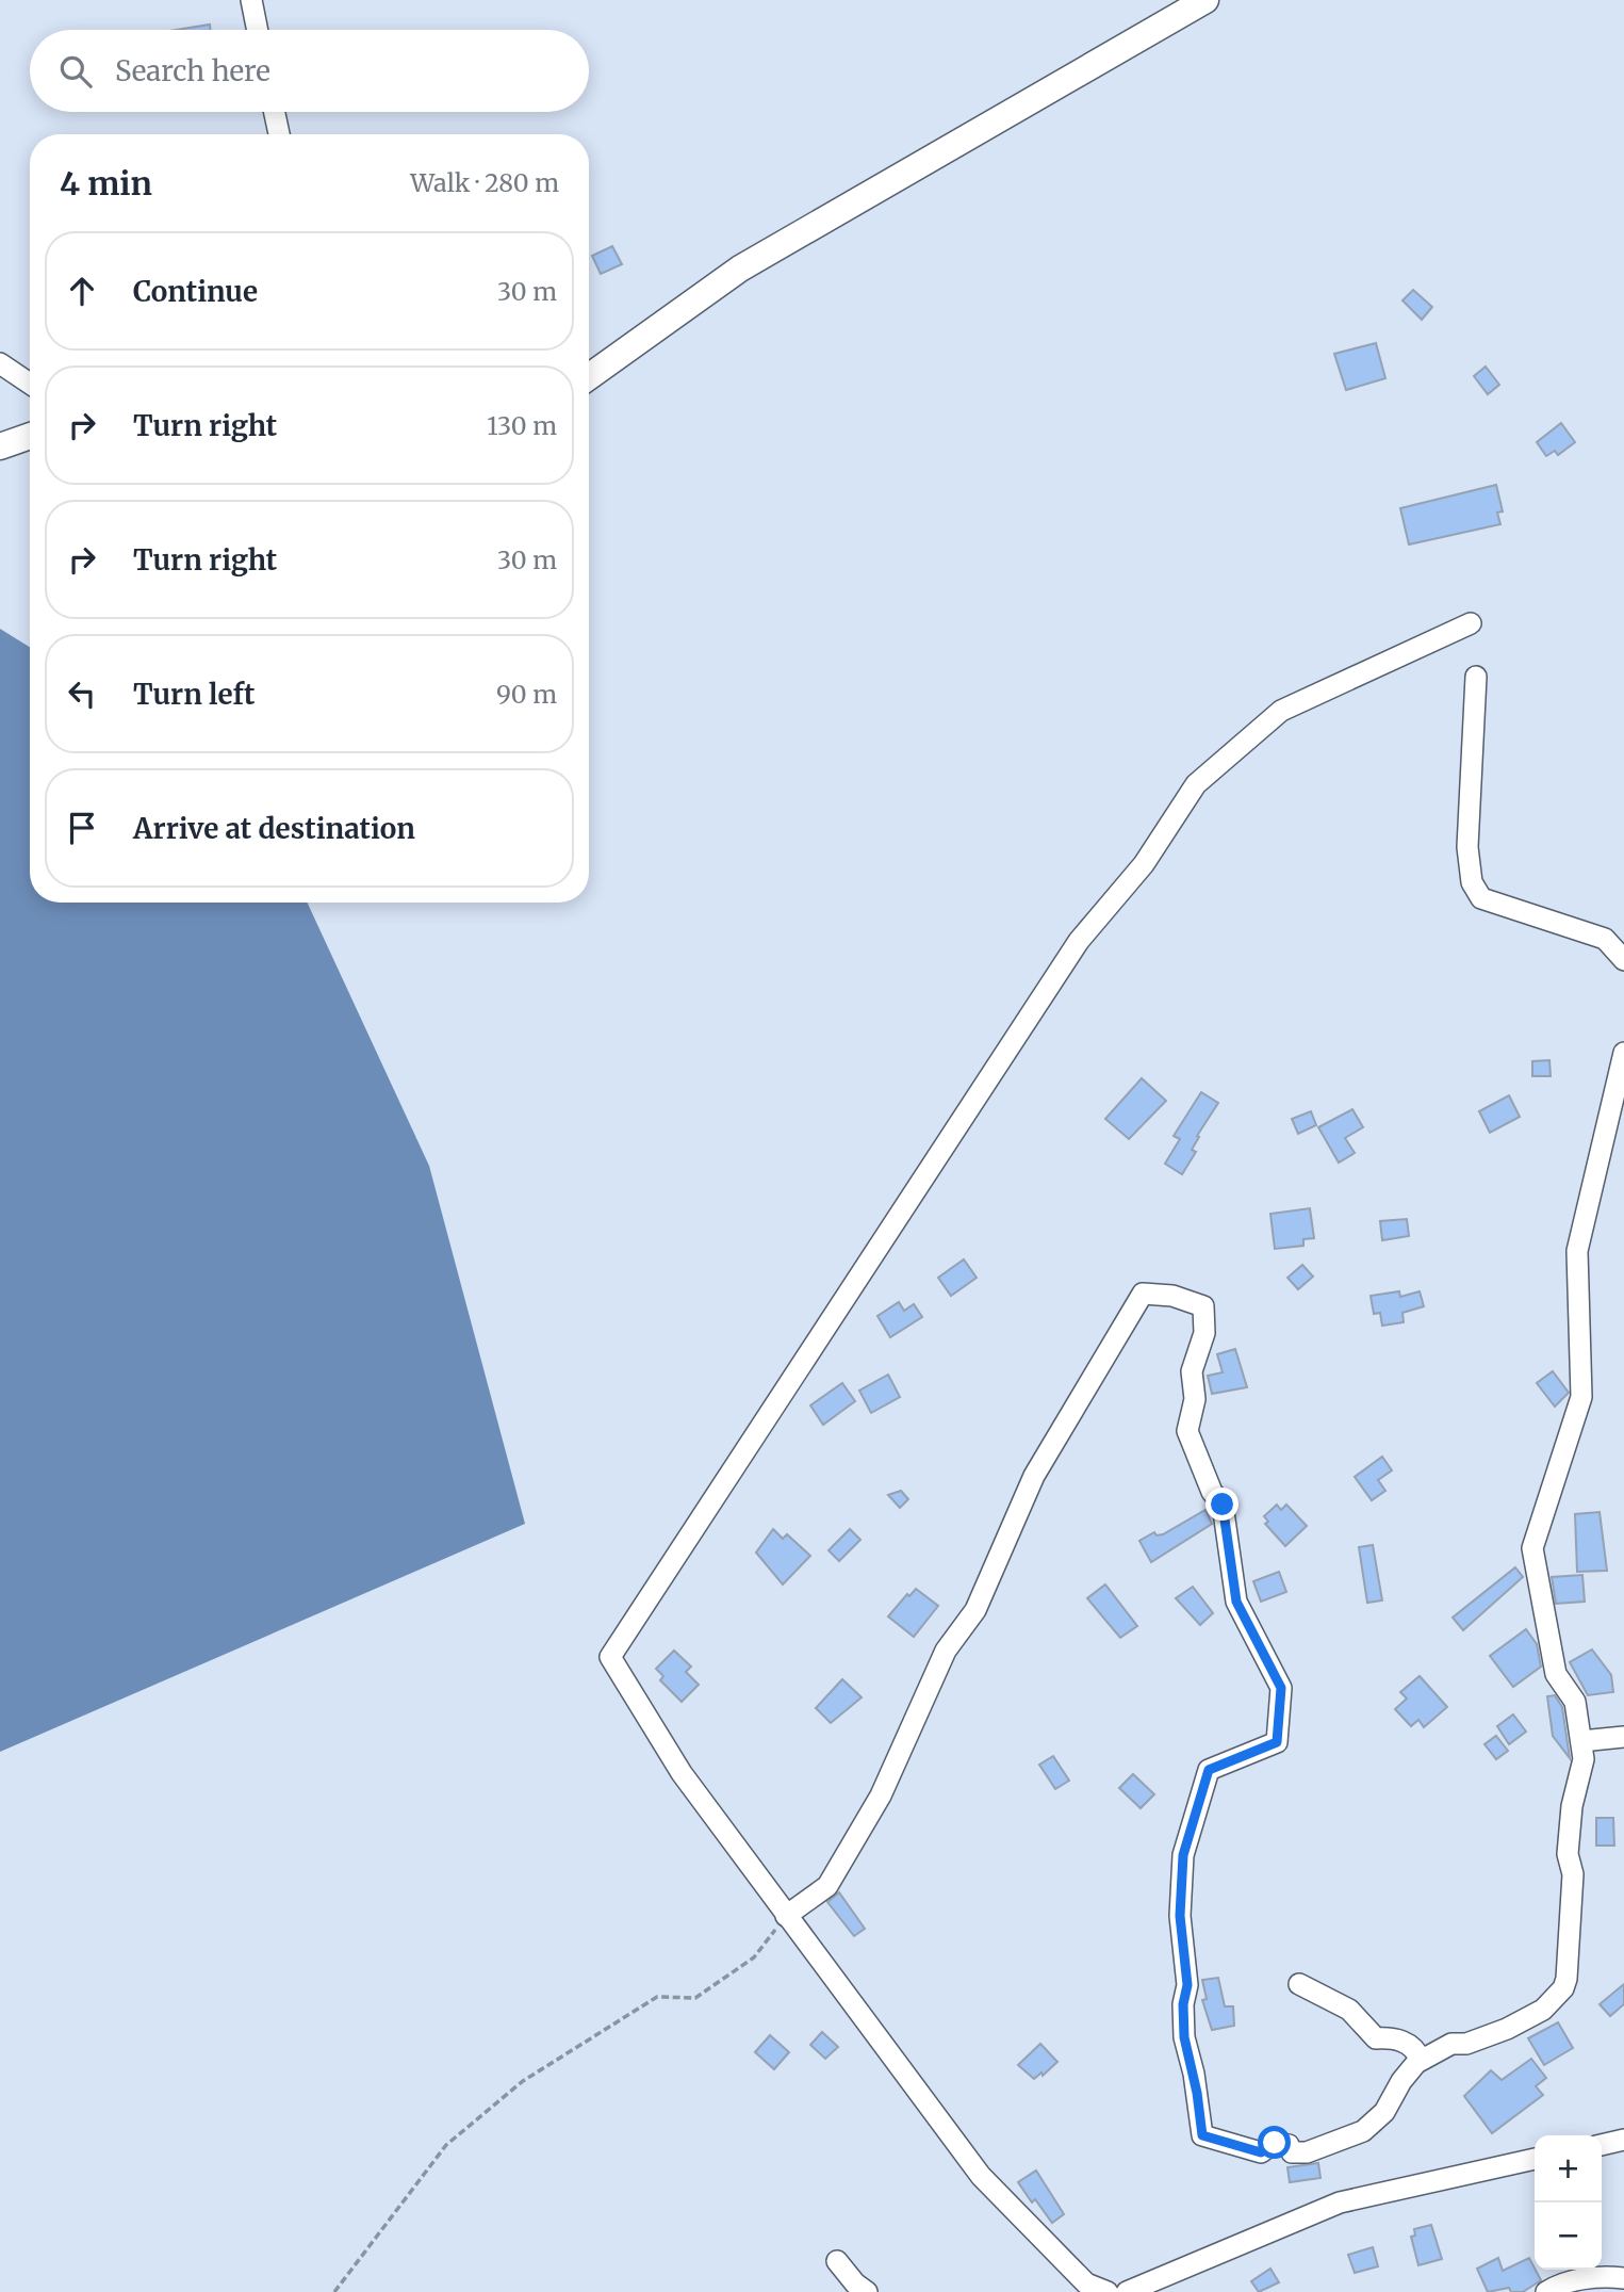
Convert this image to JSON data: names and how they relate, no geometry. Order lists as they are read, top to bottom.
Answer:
{
  "page": {
    "search": "Search here",
    "heading": ["4 min", "Walk · 280 m"],
    "list": [
      ["Continue", "30 m"],
      ["Turn right", "130 m"],
      ["Turn right", "30 m"],
      ["Turn left", "90 m"],
      "Arrive at destination"
    ],
    "map_buttons": ["+", "−"]
  }
}
